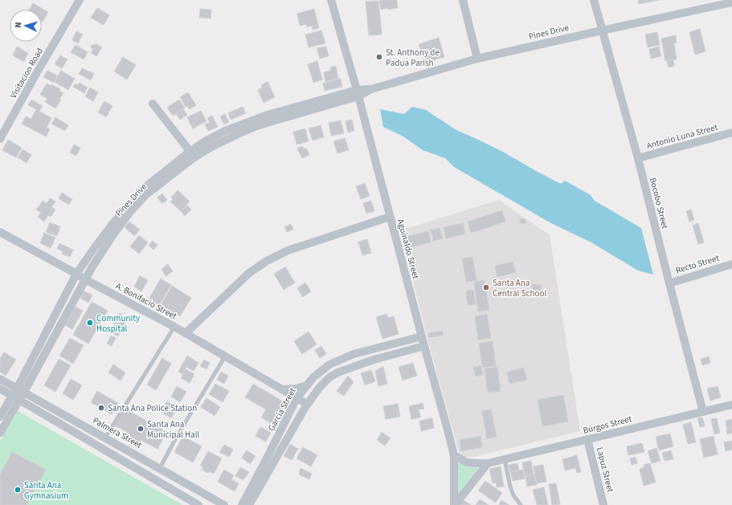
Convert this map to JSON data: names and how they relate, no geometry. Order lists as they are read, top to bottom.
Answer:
{
  "streets": {
    "street": [
      "Pines Drive",
      "Visitacion Road",
      "Antonio Luna Street",
      "Bocobo Street",
      "Aguinaldo Street",
      "Recto Street",
      "A. Bonifacio Street",
      "Garcia Street",
      "Burgos Street",
      "Palmera Street",
      "Lapuz Street"
    ]
  },
  "crossings": [
    ["Pines Drive", "Bocobo Street"],
    ["Pines Drive", "Aguinaldo Street"],
    ["Pines Drive", "A. Bonifacio Street"],
    ["Pines Drive", "Palmera Street"],
    ["Antonio Luna Street", "Bocobo Street"],
    ["Bocobo Street", "Recto Street"],
    ["Bocobo Street", "Burgos Street"],
    ["Aguinaldo Street", "Garcia Street"],
    ["Aguinaldo Street", "Burgos Street"],
    ["A. Bonifacio Street", "Garcia Street"],
    ["Burgos Street", "Lapuz Street"]
  ],
  "places": [
    "St. Anthony de Padua Parish",
    "Santa Ana Central School",
    "Community Hospital",
    "Santa Ana Police Station",
    "Santa Ana Municipal Hall",
    "Santa Ana Gymnasium"
  ],
  "north": "left"
}
